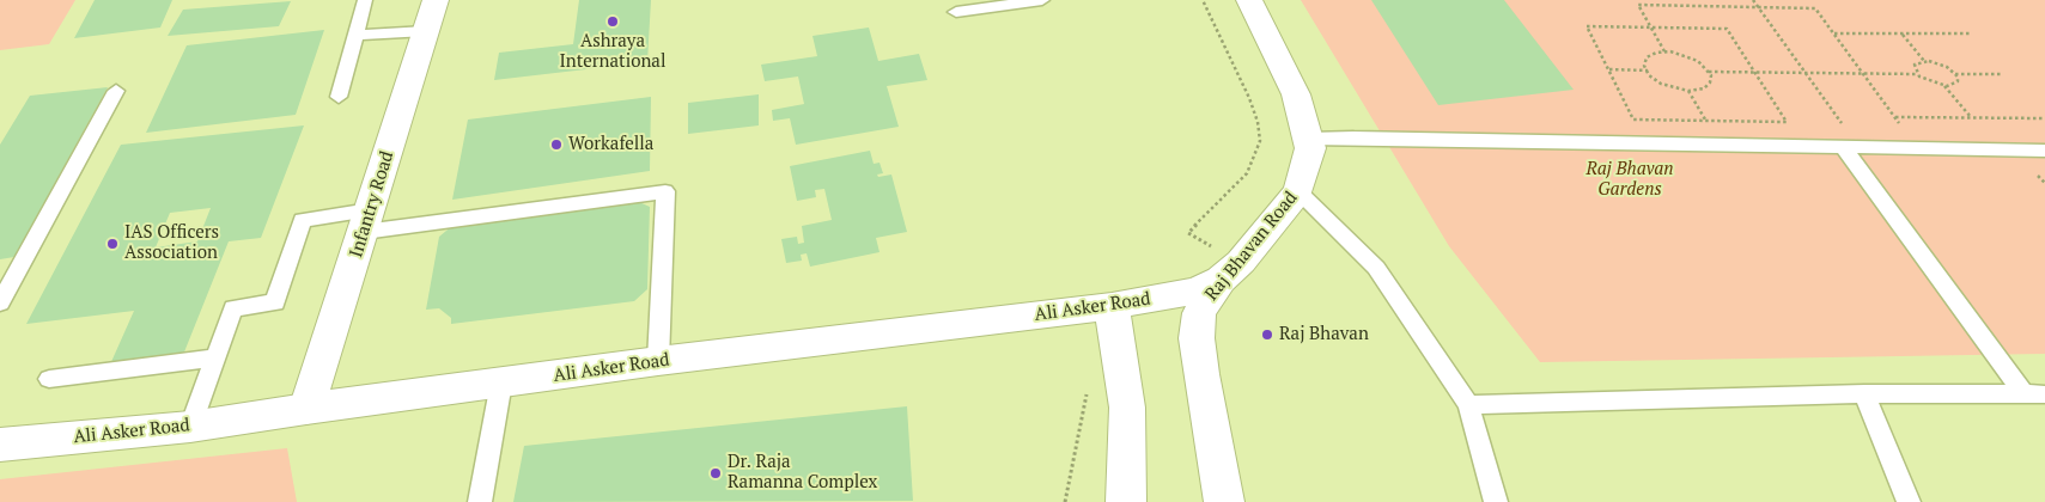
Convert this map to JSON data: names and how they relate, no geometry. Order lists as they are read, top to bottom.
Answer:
{
  "streets": {
    "main road": ["Infantry Road", "Raj Bhavan Road", "Ali Asker Road"]
  },
  "crossings": [
    ["Infantry Road", "Ali Asker Road"],
    ["Raj Bhavan Road", "Ali Asker Road"]
  ],
  "parks": ["Raj Bhavan Gardens"],
  "places": [
    "Ashraya International",
    "Workafella",
    "IAS Officers Association",
    "Raj Bhavan",
    "Dr. Raja Ramanna Complex"
  ]
}
